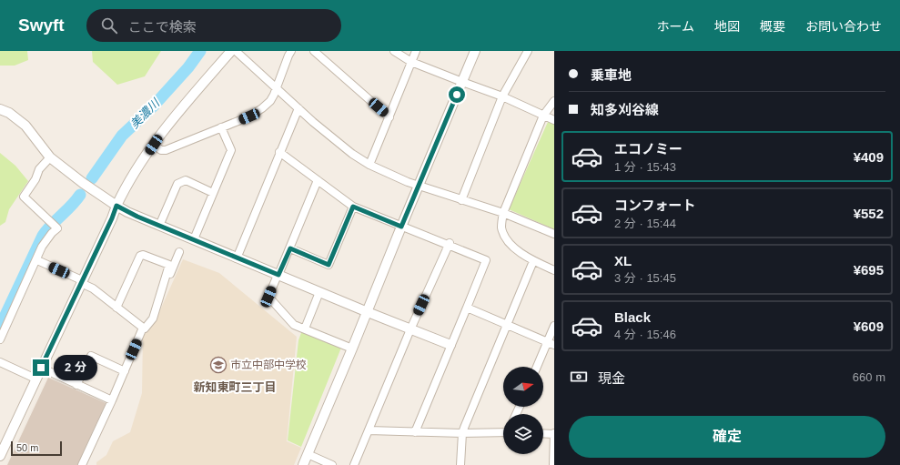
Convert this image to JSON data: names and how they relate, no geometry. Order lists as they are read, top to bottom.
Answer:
{
  "districts": ["新知東町三丁目"],
  "water": ["美濃川"],
  "places": {
    "school or university": ["市立中部中学校"]
  },
  "scale_bar": "50 m",
  "north": "right",
  "page": {
    "header": "Swyft",
    "search": "ここで検索",
    "nav": [
      "ホーム",
      "地図",
      "概要",
      "お問い合わせ"
    ],
    "banner": ["乗車地", "知多刈谷線"],
    "list": [
      {
        "name": "エコノミー",
        "note": "1 分 · 15:43",
        "value": "¥409"
      },
      {
        "name": "コンフォート",
        "note": "2 分 · 15:44",
        "value": "¥552"
      },
      {
        "name": "XL",
        "note": "3 分 · 15:45",
        "value": "¥695"
      },
      {
        "name": "Black",
        "note": "4 分 · 15:46",
        "value": "¥609"
      }
    ],
    "bubble": "2 分",
    "pay": ["現金", "660 m"],
    "buttons": "確定",
    "scale": "50 m"
  }
}
